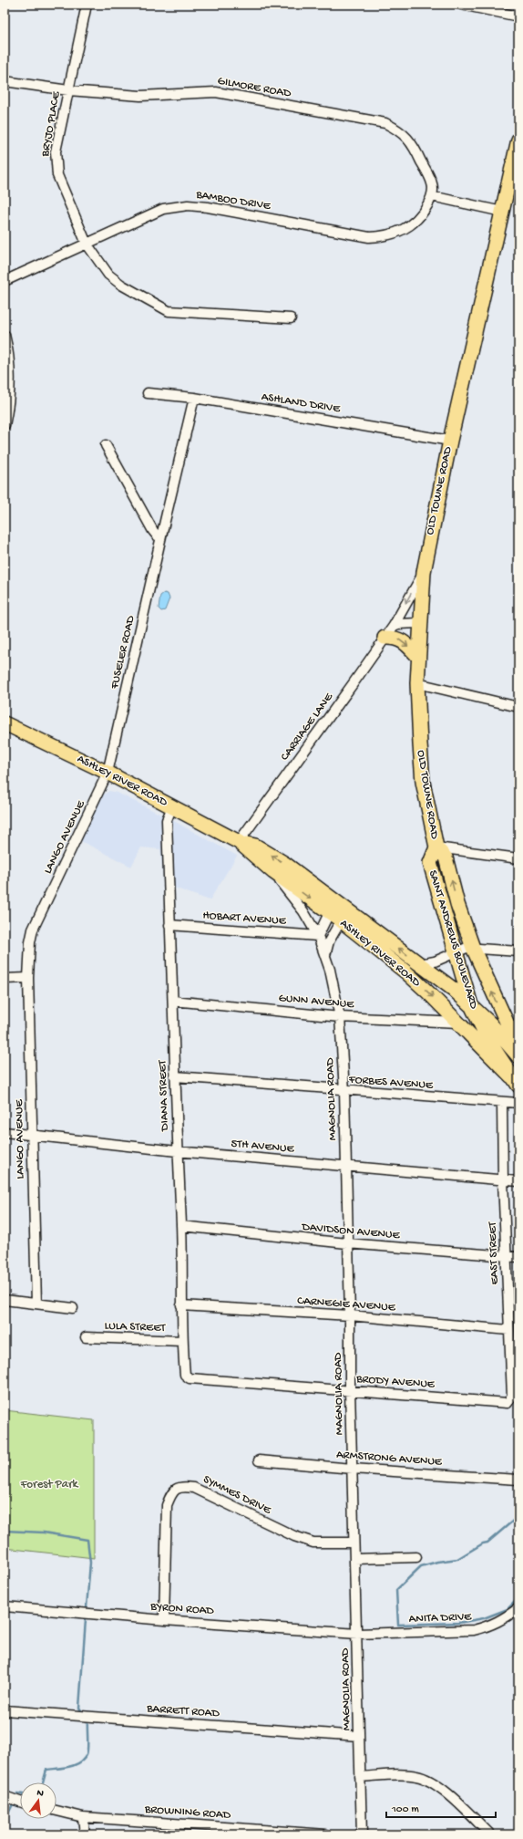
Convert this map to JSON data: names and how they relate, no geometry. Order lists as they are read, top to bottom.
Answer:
{
  "streets": {
    "main road": ["OLD TOWNE ROAD", "ASHLEY RIVER ROAD", "SAINT ANDREWS BOULEVARD"],
    "street": [
      "GILMORE ROAD",
      "BRYJO PLACE",
      "BAMBOO DRIVE",
      "ASHLAND DRIVE",
      "FUSELER ROAD",
      "CARRIAGE LANE",
      "LANGO AVENUE",
      "HOBART AVENUE",
      "GUNN AVENUE",
      "FORBES AVENUE",
      "DIANA STREET",
      "MAGNOLIA ROAD",
      "5TH AVENUE",
      "DAVIDSON AVENUE",
      "EAST STREET",
      "CARNEGIE AVENUE",
      "LULA STREET",
      "BRODY AVENUE",
      "ARMSTRONG AVENUE",
      "SYMMES DRIVE",
      "BYRON ROAD",
      "ANITA DRIVE",
      "BARRETT ROAD",
      "BROWNING ROAD"
    ]
  },
  "crossings": [
    ["GILMORE ROAD", "BRYJO PLACE"],
    ["GILMORE ROAD", "BAMBOO DRIVE"],
    ["BRYJO PLACE", "BAMBOO DRIVE"],
    ["ASHLAND DRIVE", "OLD TOWNE ROAD"],
    ["ASHLAND DRIVE", "FUSELER ROAD"],
    ["OLD TOWNE ROAD", "CARRIAGE LANE"],
    ["OLD TOWNE ROAD", "SAINT ANDREWS BOULEVARD"],
    ["FUSELER ROAD", "ASHLEY RIVER ROAD"],
    ["FUSELER ROAD", "LANGO AVENUE"],
    ["CARRIAGE LANE", "ASHLEY RIVER ROAD"],
    ["CARRIAGE LANE", "MAGNOLIA ROAD"],
    ["ASHLEY RIVER ROAD", "LANGO AVENUE"],
    ["ASHLEY RIVER ROAD", "SAINT ANDREWS BOULEVARD"],
    ["ASHLEY RIVER ROAD", "GUNN AVENUE"],
    ["ASHLEY RIVER ROAD", "DIANA STREET"],
    ["ASHLEY RIVER ROAD", "MAGNOLIA ROAD"],
    ["LANGO AVENUE", "5TH AVENUE"],
    ["HOBART AVENUE", "DIANA STREET"],
    ["HOBART AVENUE", "MAGNOLIA ROAD"],
    ["GUNN AVENUE", "DIANA STREET"],
    ["GUNN AVENUE", "MAGNOLIA ROAD"],
    ["FORBES AVENUE", "DIANA STREET"],
    ["FORBES AVENUE", "MAGNOLIA ROAD"],
    ["FORBES AVENUE", "EAST STREET"],
    ["DIANA STREET", "5TH AVENUE"],
    ["DIANA STREET", "DAVIDSON AVENUE"],
    ["DIANA STREET", "CARNEGIE AVENUE"],
    ["DIANA STREET", "LULA STREET"],
    ["DIANA STREET", "BRODY AVENUE"],
    ["MAGNOLIA ROAD", "5TH AVENUE"],
    ["MAGNOLIA ROAD", "DAVIDSON AVENUE"],
    ["MAGNOLIA ROAD", "CARNEGIE AVENUE"],
    ["MAGNOLIA ROAD", "BRODY AVENUE"],
    ["MAGNOLIA ROAD", "ARMSTRONG AVENUE"],
    ["MAGNOLIA ROAD", "SYMMES DRIVE"],
    ["MAGNOLIA ROAD", "BYRON ROAD"],
    ["MAGNOLIA ROAD", "ANITA DRIVE"],
    ["MAGNOLIA ROAD", "BARRETT ROAD"],
    ["5TH AVENUE", "EAST STREET"],
    ["DAVIDSON AVENUE", "EAST STREET"],
    ["EAST STREET", "CARNEGIE AVENUE"],
    ["EAST STREET", "BRODY AVENUE"],
    ["SYMMES DRIVE", "BYRON ROAD"],
    ["BYRON ROAD", "ANITA DRIVE"]
  ],
  "parks": ["Forest Park"],
  "scale_bar": "100 m",
  "north": "top"
}
